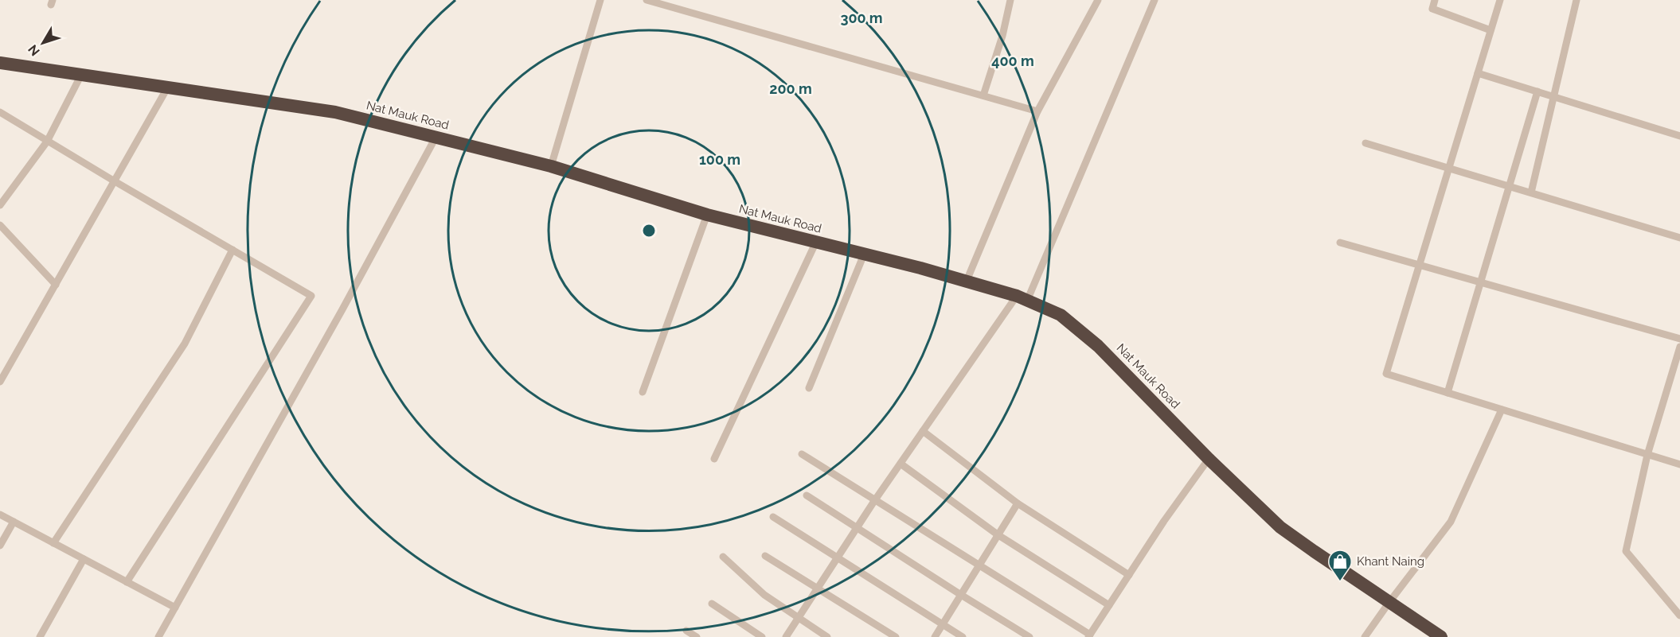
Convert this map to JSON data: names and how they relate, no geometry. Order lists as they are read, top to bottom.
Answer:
{
  "streets": {
    "highway": ["Nat Mauk Road"]
  },
  "places": {
    "shop": ["Khant Naing"]
  },
  "north": "bottom left",
  "rings": [
    "300 m",
    "400 m",
    "200 m",
    "100 m"
  ]
}
